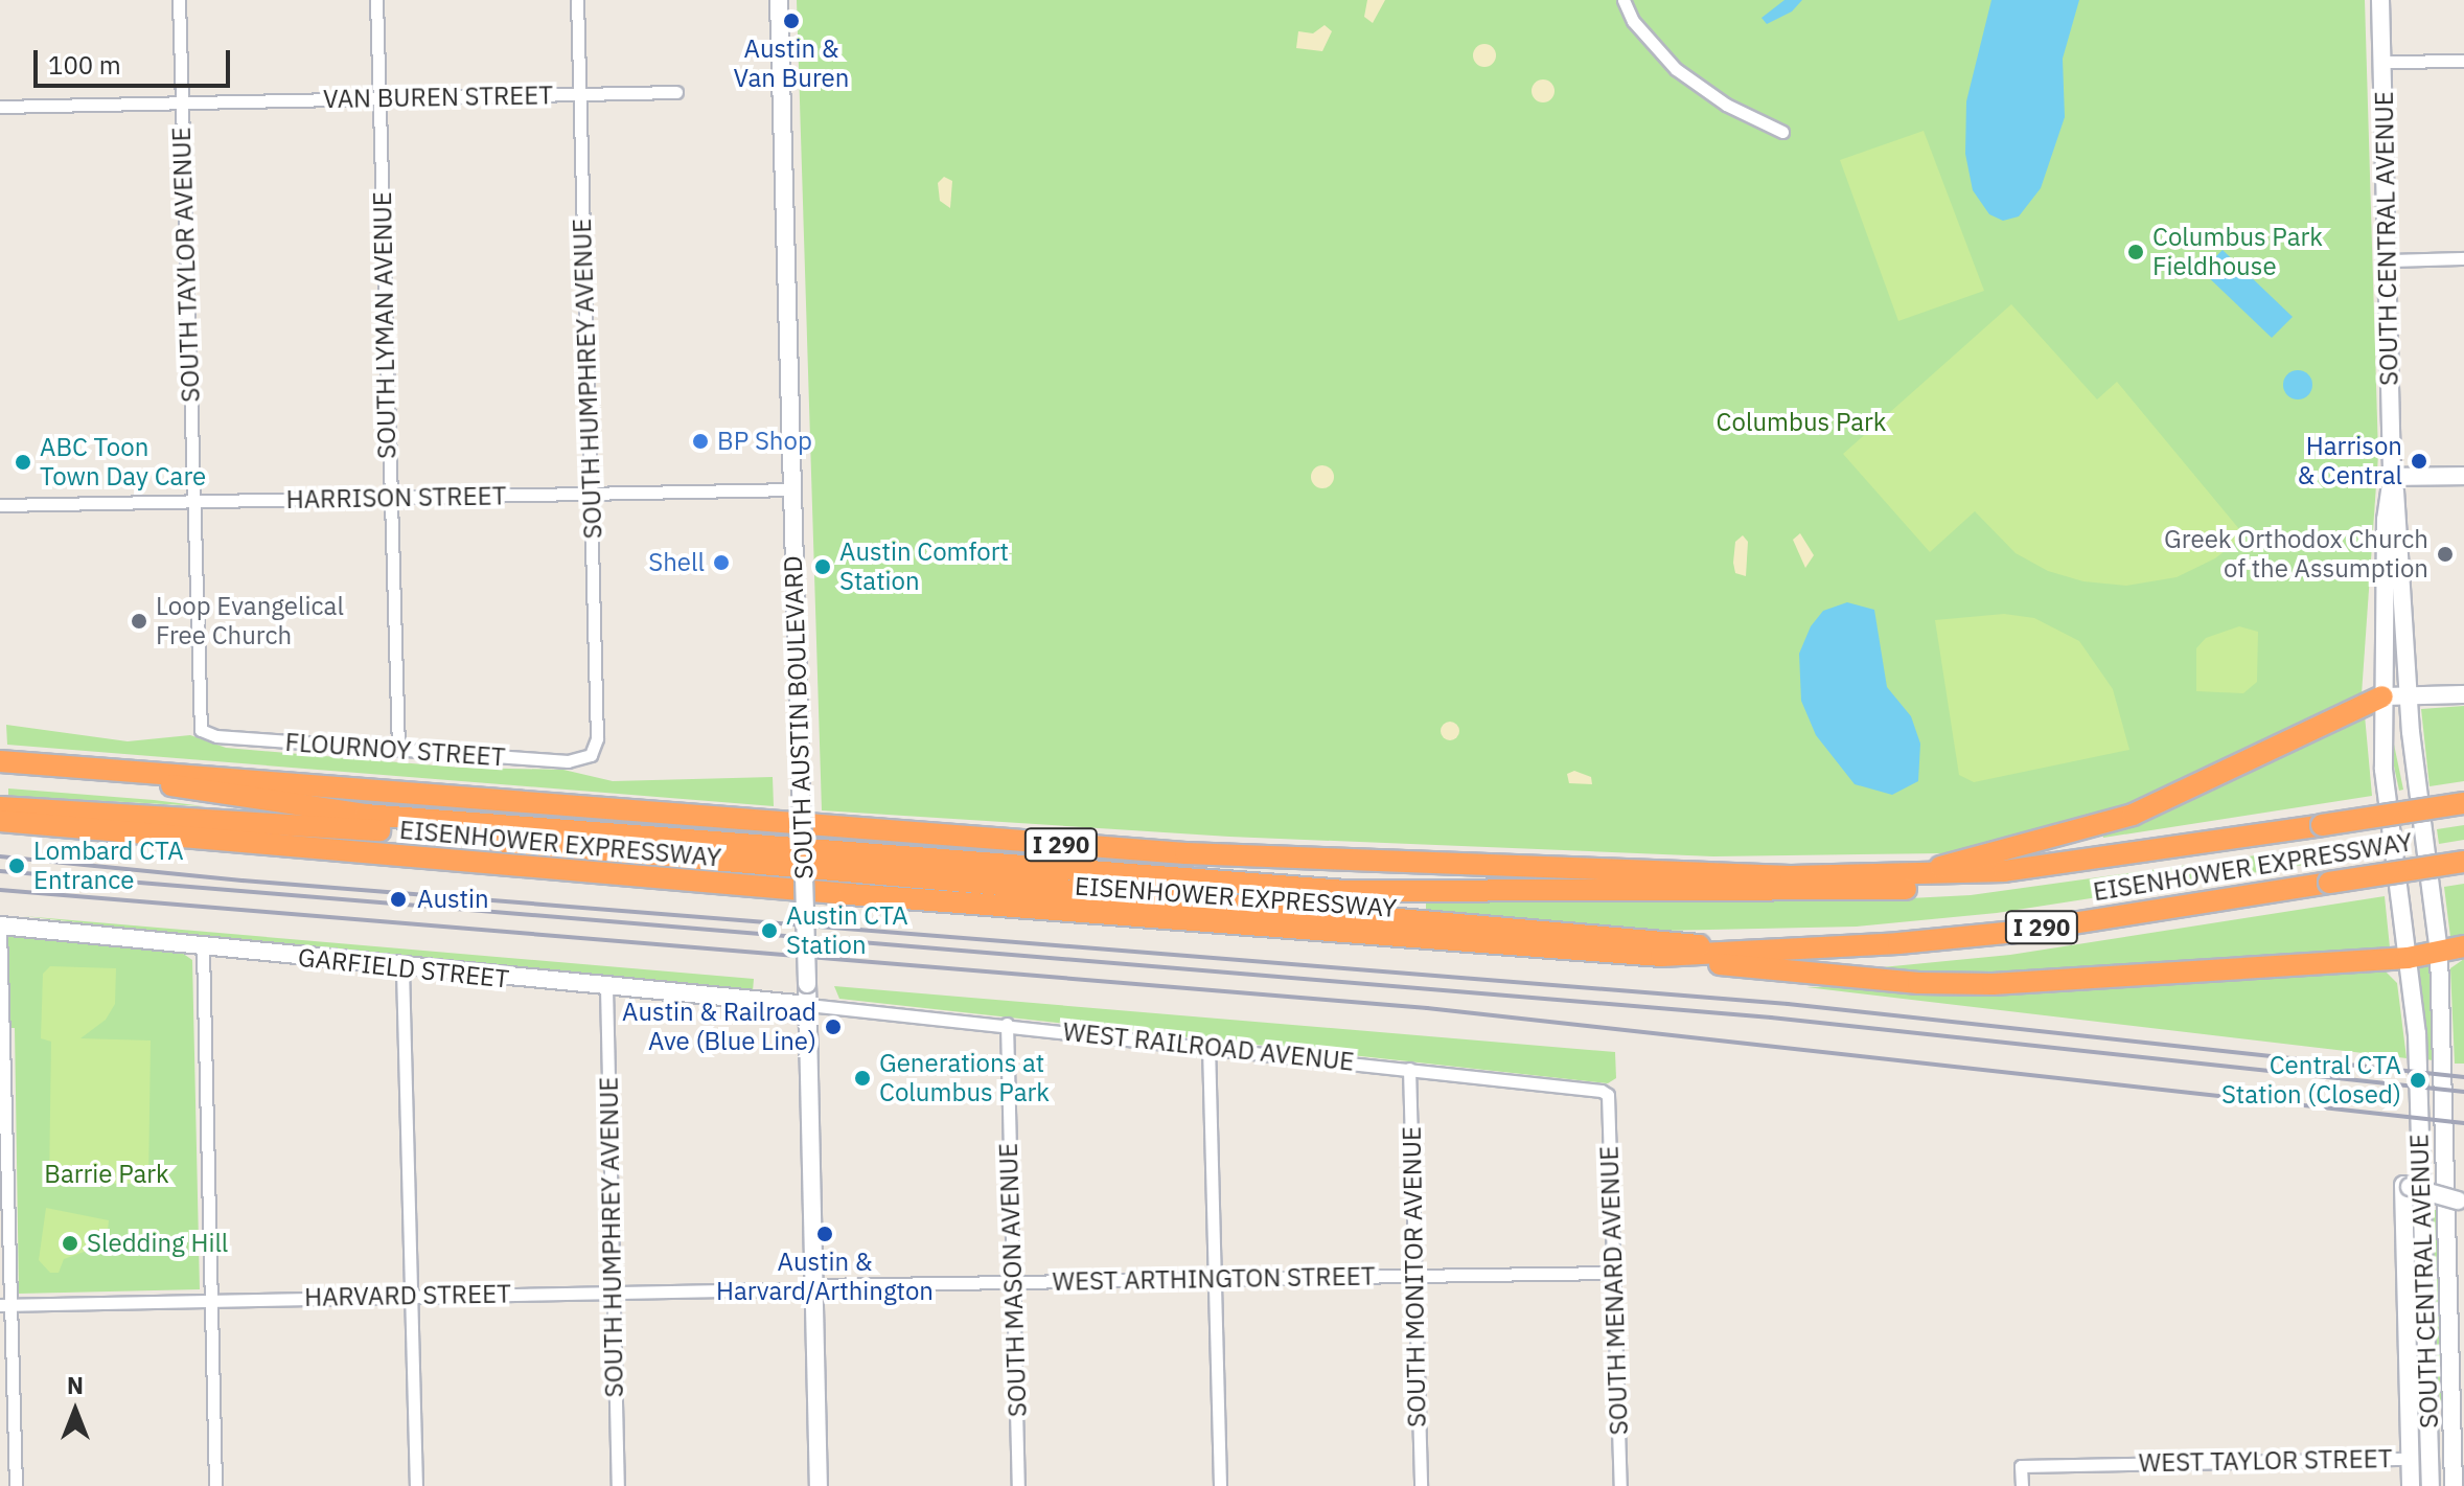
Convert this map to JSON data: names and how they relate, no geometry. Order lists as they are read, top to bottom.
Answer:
{
  "streets": {
    "highway": ["EISENHOWER EXPRESSWAY", "I 290"],
    "street": [
      "VAN BUREN STREET",
      "SOUTH CENTRAL AVENUE",
      "SOUTH TAYLOR AVENUE",
      "SOUTH LYMAN AVENUE",
      "SOUTH HUMPHREY AVENUE",
      "HARRISON STREET",
      "SOUTH AUSTIN BOULEVARD",
      "FLOURNOY STREET",
      "GARFIELD STREET",
      "WEST RAILROAD AVENUE",
      "SOUTH MONITOR AVENUE",
      "WEST ARTHINGTON STREET",
      "SOUTH MASON AVENUE",
      "SOUTH MENARD AVENUE",
      "HARVARD STREET",
      "WEST TAYLOR STREET"
    ]
  },
  "crossings": [
    ["VAN BUREN STREET", "SOUTH TAYLOR AVENUE"],
    ["VAN BUREN STREET", "SOUTH LYMAN AVENUE"],
    ["VAN BUREN STREET", "SOUTH HUMPHREY AVENUE"],
    ["SOUTH TAYLOR AVENUE", "HARRISON STREET"],
    ["SOUTH TAYLOR AVENUE", "FLOURNOY STREET"],
    ["SOUTH LYMAN AVENUE", "HARRISON STREET"],
    ["SOUTH LYMAN AVENUE", "FLOURNOY STREET"],
    ["SOUTH HUMPHREY AVENUE", "HARRISON STREET"],
    ["SOUTH HUMPHREY AVENUE", "FLOURNOY STREET"],
    ["SOUTH HUMPHREY AVENUE", "GARFIELD STREET"],
    ["SOUTH HUMPHREY AVENUE", "HARVARD STREET"],
    ["HARRISON STREET", "SOUTH AUSTIN BOULEVARD"],
    ["SOUTH AUSTIN BOULEVARD", "GARFIELD STREET"],
    ["SOUTH AUSTIN BOULEVARD", "WEST RAILROAD AVENUE"],
    ["SOUTH AUSTIN BOULEVARD", "WEST ARTHINGTON STREET"],
    ["SOUTH AUSTIN BOULEVARD", "HARVARD STREET"],
    ["GARFIELD STREET", "WEST RAILROAD AVENUE"],
    ["WEST RAILROAD AVENUE", "SOUTH MONITOR AVENUE"],
    ["WEST RAILROAD AVENUE", "SOUTH MASON AVENUE"],
    ["WEST RAILROAD AVENUE", "SOUTH MENARD AVENUE"],
    ["SOUTH MONITOR AVENUE", "WEST ARTHINGTON STREET"],
    ["WEST ARTHINGTON STREET", "SOUTH MASON AVENUE"],
    ["WEST ARTHINGTON STREET", "SOUTH MENARD AVENUE"],
    ["WEST ARTHINGTON STREET", "HARVARD STREET"]
  ],
  "parks": ["Columbus Park", "Barrie Park"],
  "places": [
    "Austin & Van Buren",
    "Columbus Park Fieldhouse",
    "BP Shop",
    "Harrison & Central",
    "ABC Toon Town Day Care",
    "Greek Orthodox Church of the Assumption",
    "Shell",
    "Austin Comfort Station",
    "Loop Evangelical Free Church",
    "Lombard CTA Entrance",
    "Austin",
    "Austin CTA Station",
    "Austin & Railroad Ave (Blue Line)",
    "Generations at Columbus Park",
    "Central CTA Station (Closed)",
    "Austin & Harvard/Arthington",
    "Sledding Hill"
  ],
  "scale_bar": "100 m",
  "north": "top"
}
